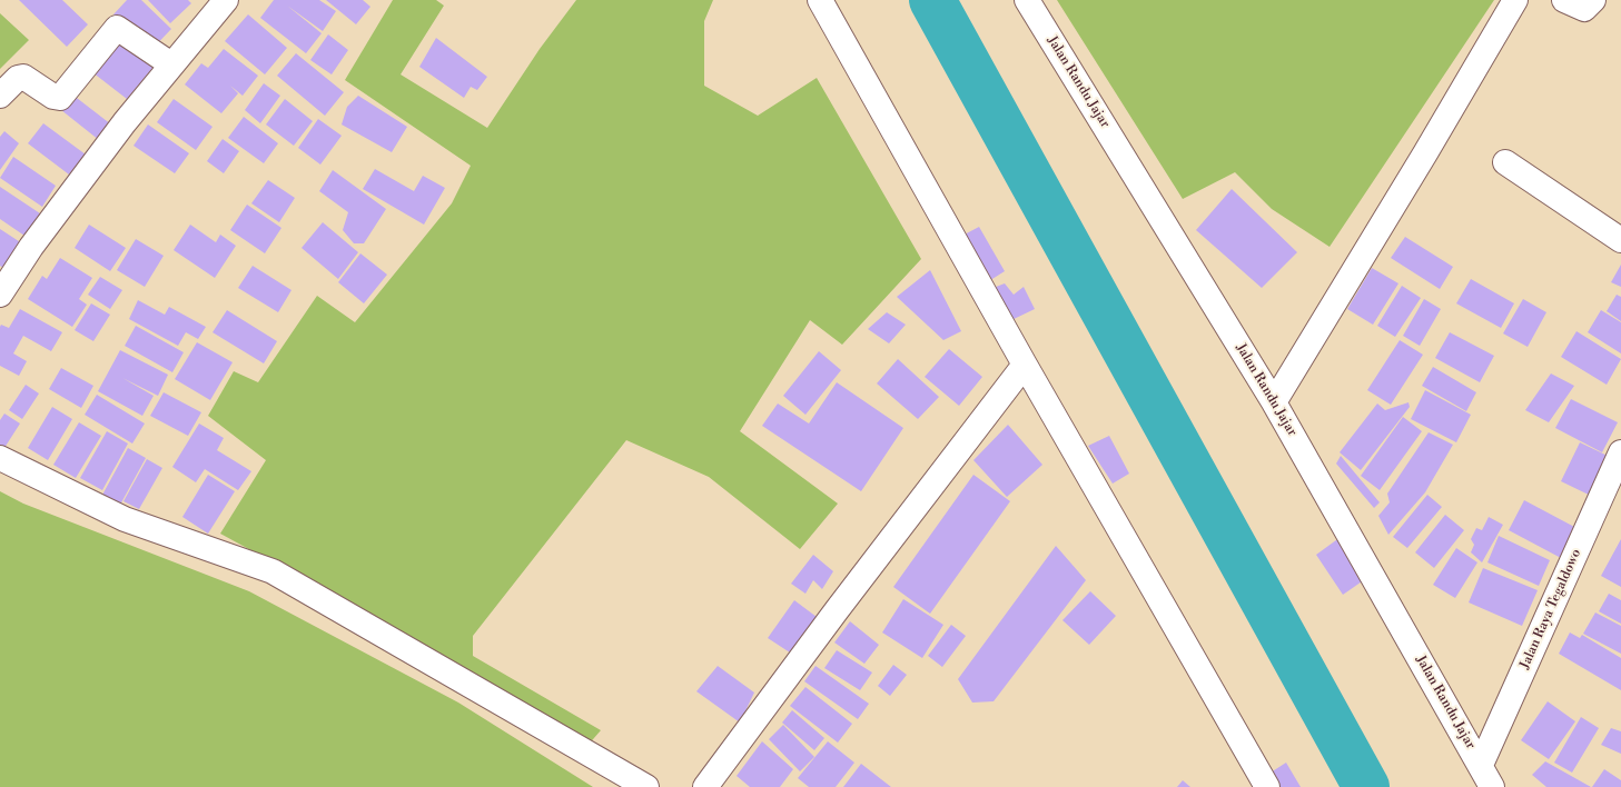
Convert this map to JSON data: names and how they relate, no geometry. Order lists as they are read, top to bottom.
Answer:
{
  "streets": {
    "street": ["Jalan Randu Jajar", "Jalan Raya Tegaldowo"]
  },
  "crossings": [
    ["Jalan Randu Jajar", "Jalan Raya Tegaldowo"]
  ]
}
